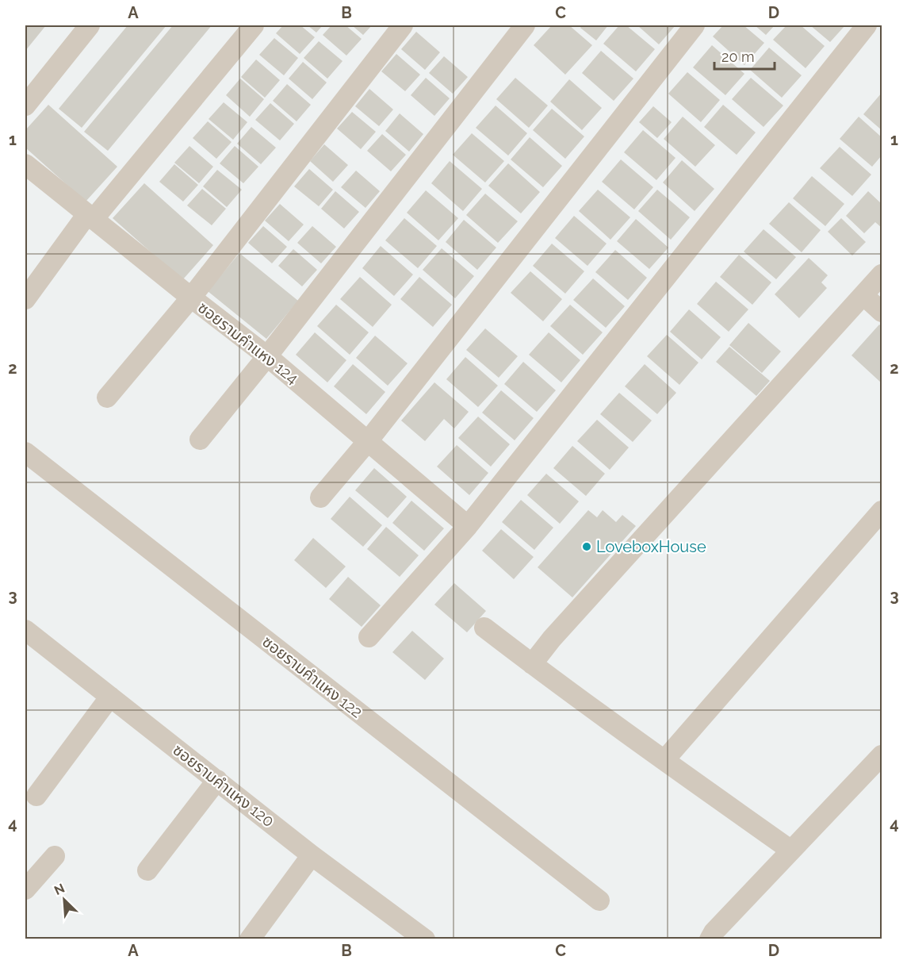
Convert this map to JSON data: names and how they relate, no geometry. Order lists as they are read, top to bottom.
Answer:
{
  "streets": {
    "street": ["ซอยรามคำแหง 124", "ซอยรามคำแหง 122", "ซอยรามคำแหง 120"]
  },
  "places": ["LoveboxHouse"],
  "scale_bar": "20 m",
  "north": "top left",
  "grid": {
    "columns": [
      "A",
      "B",
      "C",
      "D"
    ],
    "rows": [
      "1",
      "2",
      "3",
      "4"
    ]
  }
}
